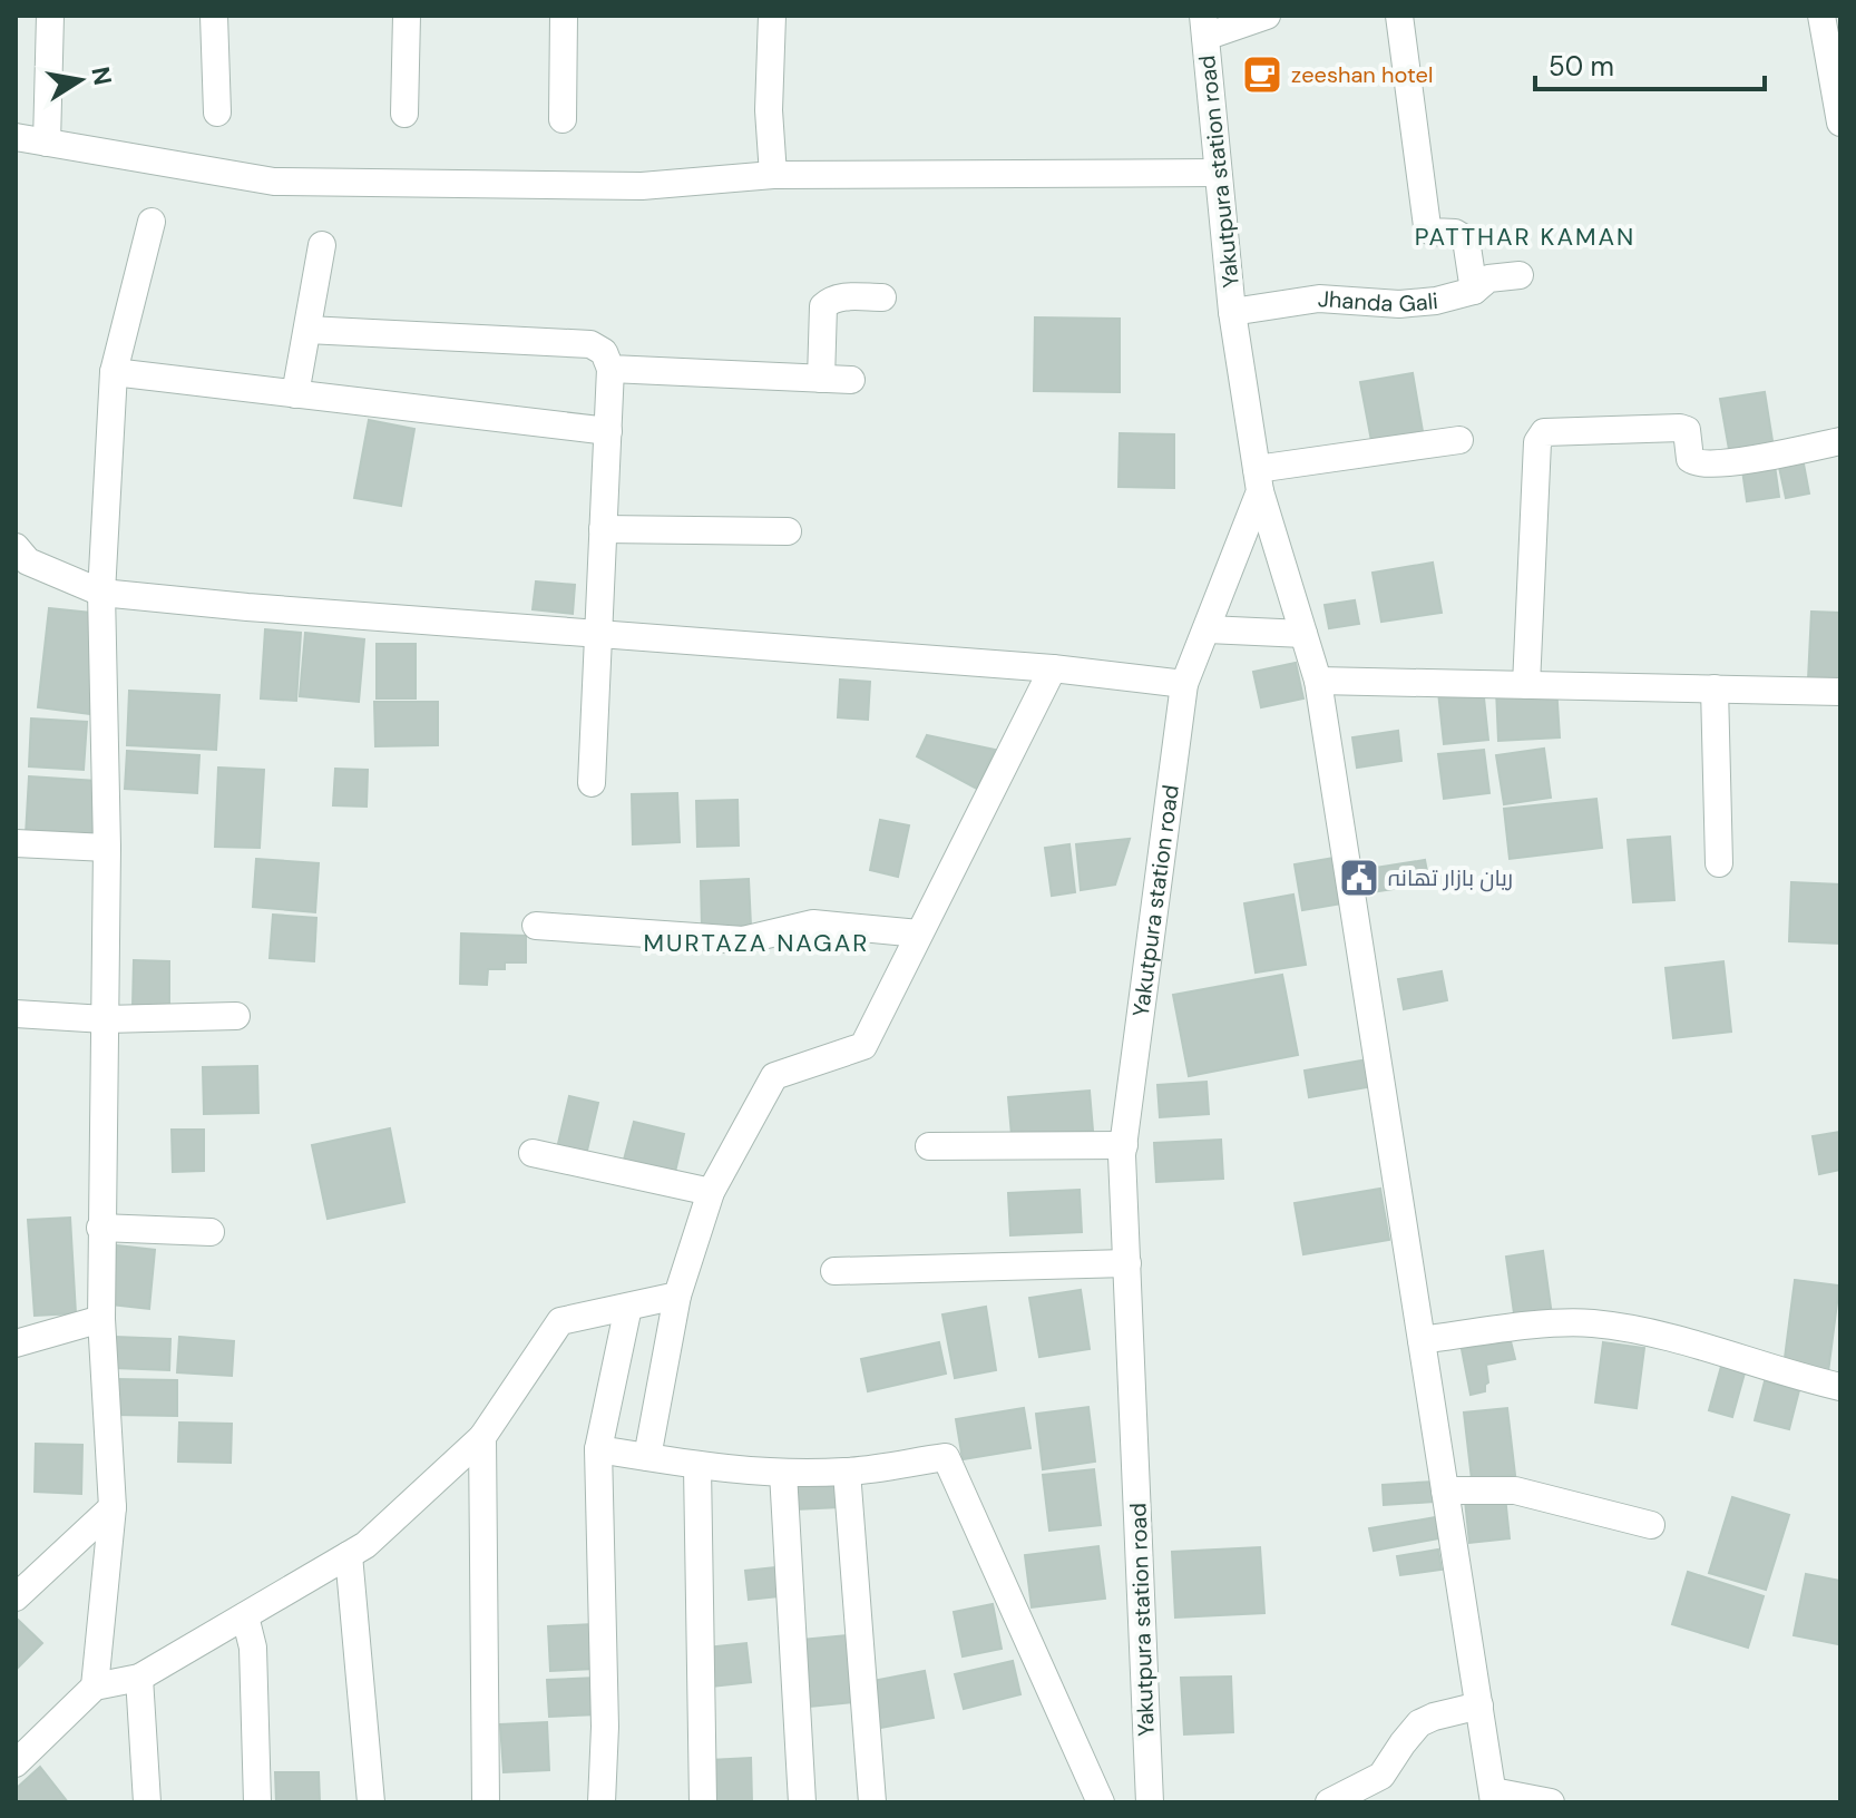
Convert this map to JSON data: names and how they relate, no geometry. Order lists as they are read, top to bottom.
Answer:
{
  "streets": {
    "street": ["Yakutpura station road", "Jhanda Gali"]
  },
  "crossings": [
    ["Yakutpura station road", "Jhanda Gali"]
  ],
  "districts": ["PATTHAR KAMAN", "MURTAZA NAGAR"],
  "places": {
    "cafe": ["zeeshan hotel"],
    "public building": ["ریان بازار تھانہ"]
  },
  "scale_bar": "50 m",
  "north": "right"
}
